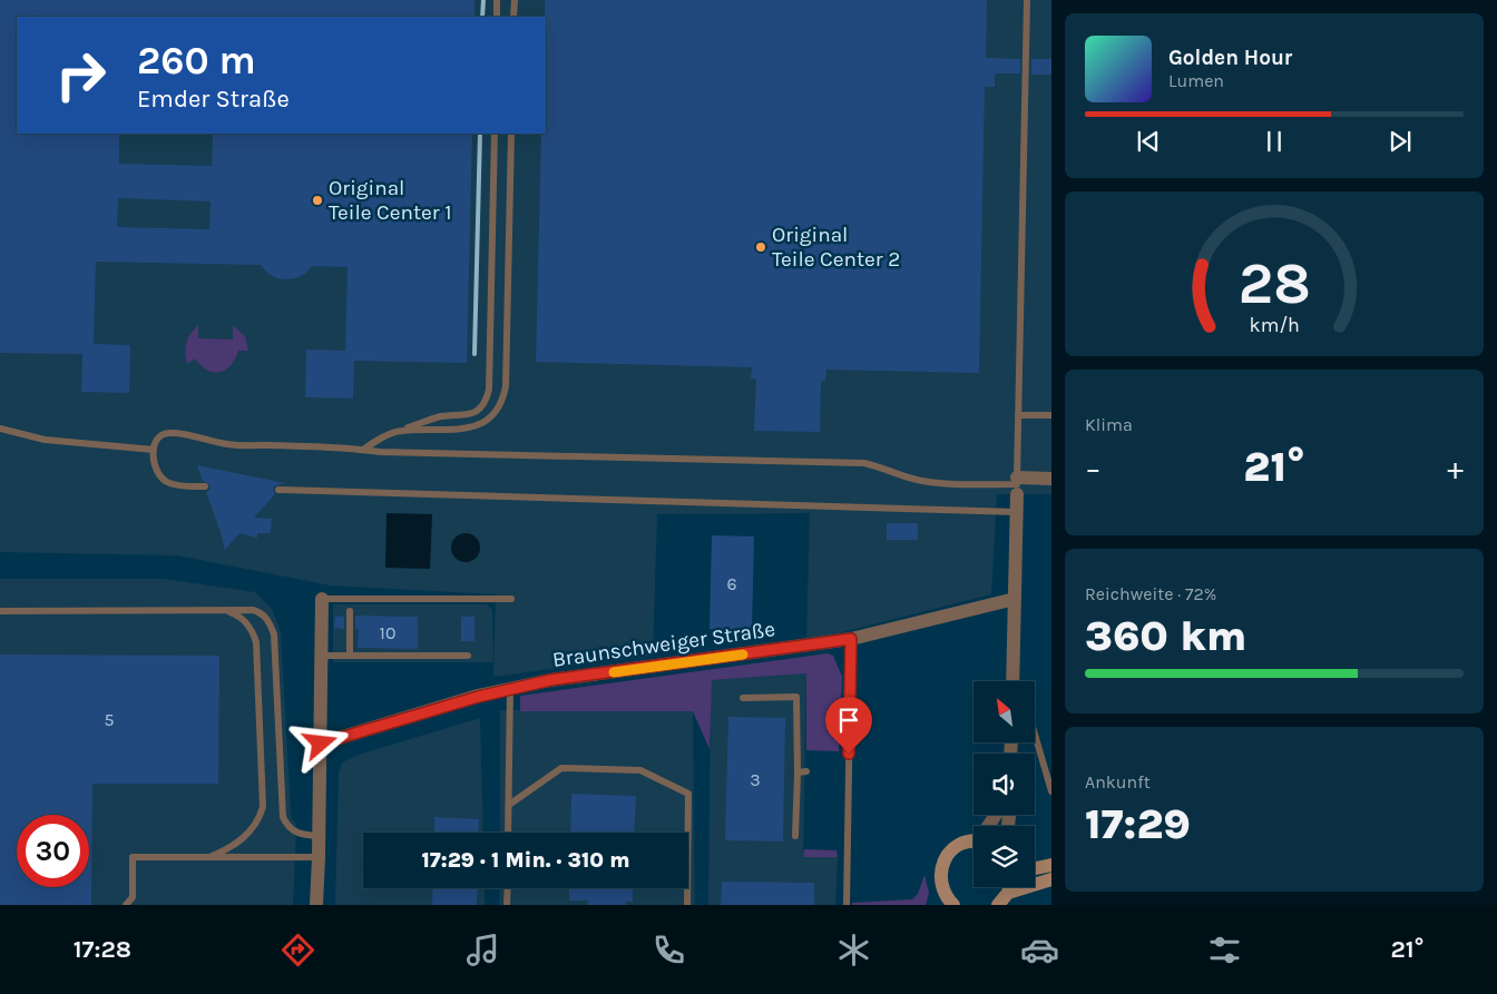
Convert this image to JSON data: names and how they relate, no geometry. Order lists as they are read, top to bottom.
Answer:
{
  "streets": {
    "street": ["Braunschweiger Straße"]
  },
  "places": ["Original Teile Center 1", "Original Teile Center 2"],
  "house_numbers": [
    "6",
    "10",
    "5",
    "3"
  ],
  "north": "top left",
  "page": {
    "turn": ["260 m", "Emder Straße"],
    "song": ["Golden Hour", "Lumen"],
    "tile": [
      "Klima",
      ["Reichweite · 72%", "360 km"],
      ["Ankunft", "17:29"]
    ],
    "heat": ["−", "21°", "+"],
    "limit": "30",
    "trip": "17:29 · 1 Min. · 310 m",
    "tabs": ["17:28", "21°"],
    "gauge": ["28", "km/h"]
  }
}
